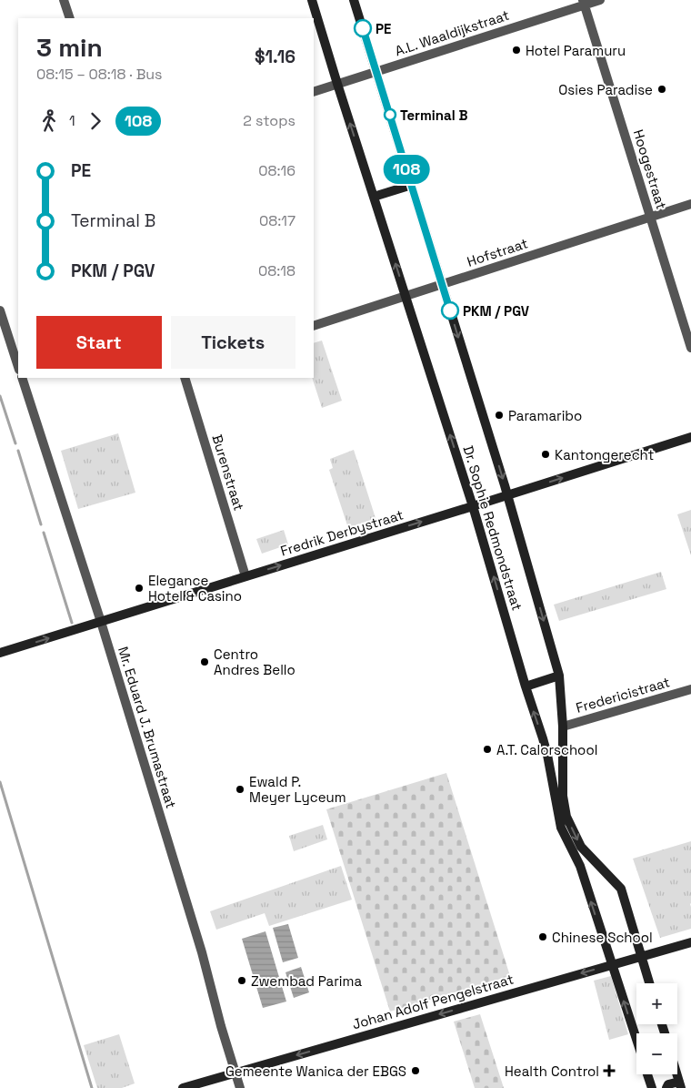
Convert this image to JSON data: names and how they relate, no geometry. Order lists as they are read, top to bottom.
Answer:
{
  "streets": {
    "street": [
      "A.L. Waaldijkstraat",
      "Hoogestraat",
      "Hofstraat",
      "Burenstraat",
      "Dr. Sophie Redmondstraat",
      "Fredrik Derbystraat",
      "Fredericistraat",
      "Mr. Eduard J. Brumastraat",
      "Johan Adolf Pengelstraat"
    ]
  },
  "crossings": [
    ["A.L. Waaldijkstraat", "Hoogestraat"],
    ["A.L. Waaldijkstraat", "Dr. Sophie Redmondstraat"],
    ["Hoogestraat", "Hofstraat"],
    ["Hofstraat", "Dr. Sophie Redmondstraat"],
    ["Burenstraat", "Fredrik Derbystraat"],
    ["Dr. Sophie Redmondstraat", "Fredrik Derbystraat"],
    ["Dr. Sophie Redmondstraat", "Fredericistraat"],
    ["Dr. Sophie Redmondstraat", "Johan Adolf Pengelstraat"],
    ["Fredrik Derbystraat", "Mr. Eduard J. Brumastraat"],
    ["Mr. Eduard J. Brumastraat", "Johan Adolf Pengelstraat"]
  ],
  "one_way": ["Fredrik Derbystraat", "Johan Adolf Pengelstraat"],
  "places": {
    "other": [
      "PE",
      "Hotel Paramuru",
      "Osies Paradise",
      "Terminal B",
      "PKM / PGV",
      "Paramaribo",
      "Kantongerecht",
      "Elegance Hotel & Casino",
      "Centro Andres Bello",
      "A.T. Calorschool",
      "Ewald P. Meyer Lyceum",
      "Chinese School",
      "Zwembad Parima",
      "Gemeente Wanica der EBGS"
    ],
    "health": ["Health Control"]
  },
  "lines": ["bus line 108"],
  "page": {
    "on_map": "108",
    "heading": ["3 min", "08:15 – 08:18 · Bus", "$1.16"],
    "legs": ["1", "108", "2 stops"],
    "list": [
      {
        "name": "PE",
        "value": "08:16"
      },
      {
        "name": "Terminal B",
        "value": "08:17"
      },
      {
        "name": "PKM / PGV",
        "value": "08:18"
      }
    ],
    "buttons": ["Start", "Tickets"],
    "map_buttons": ["+", "−"]
  }
}
